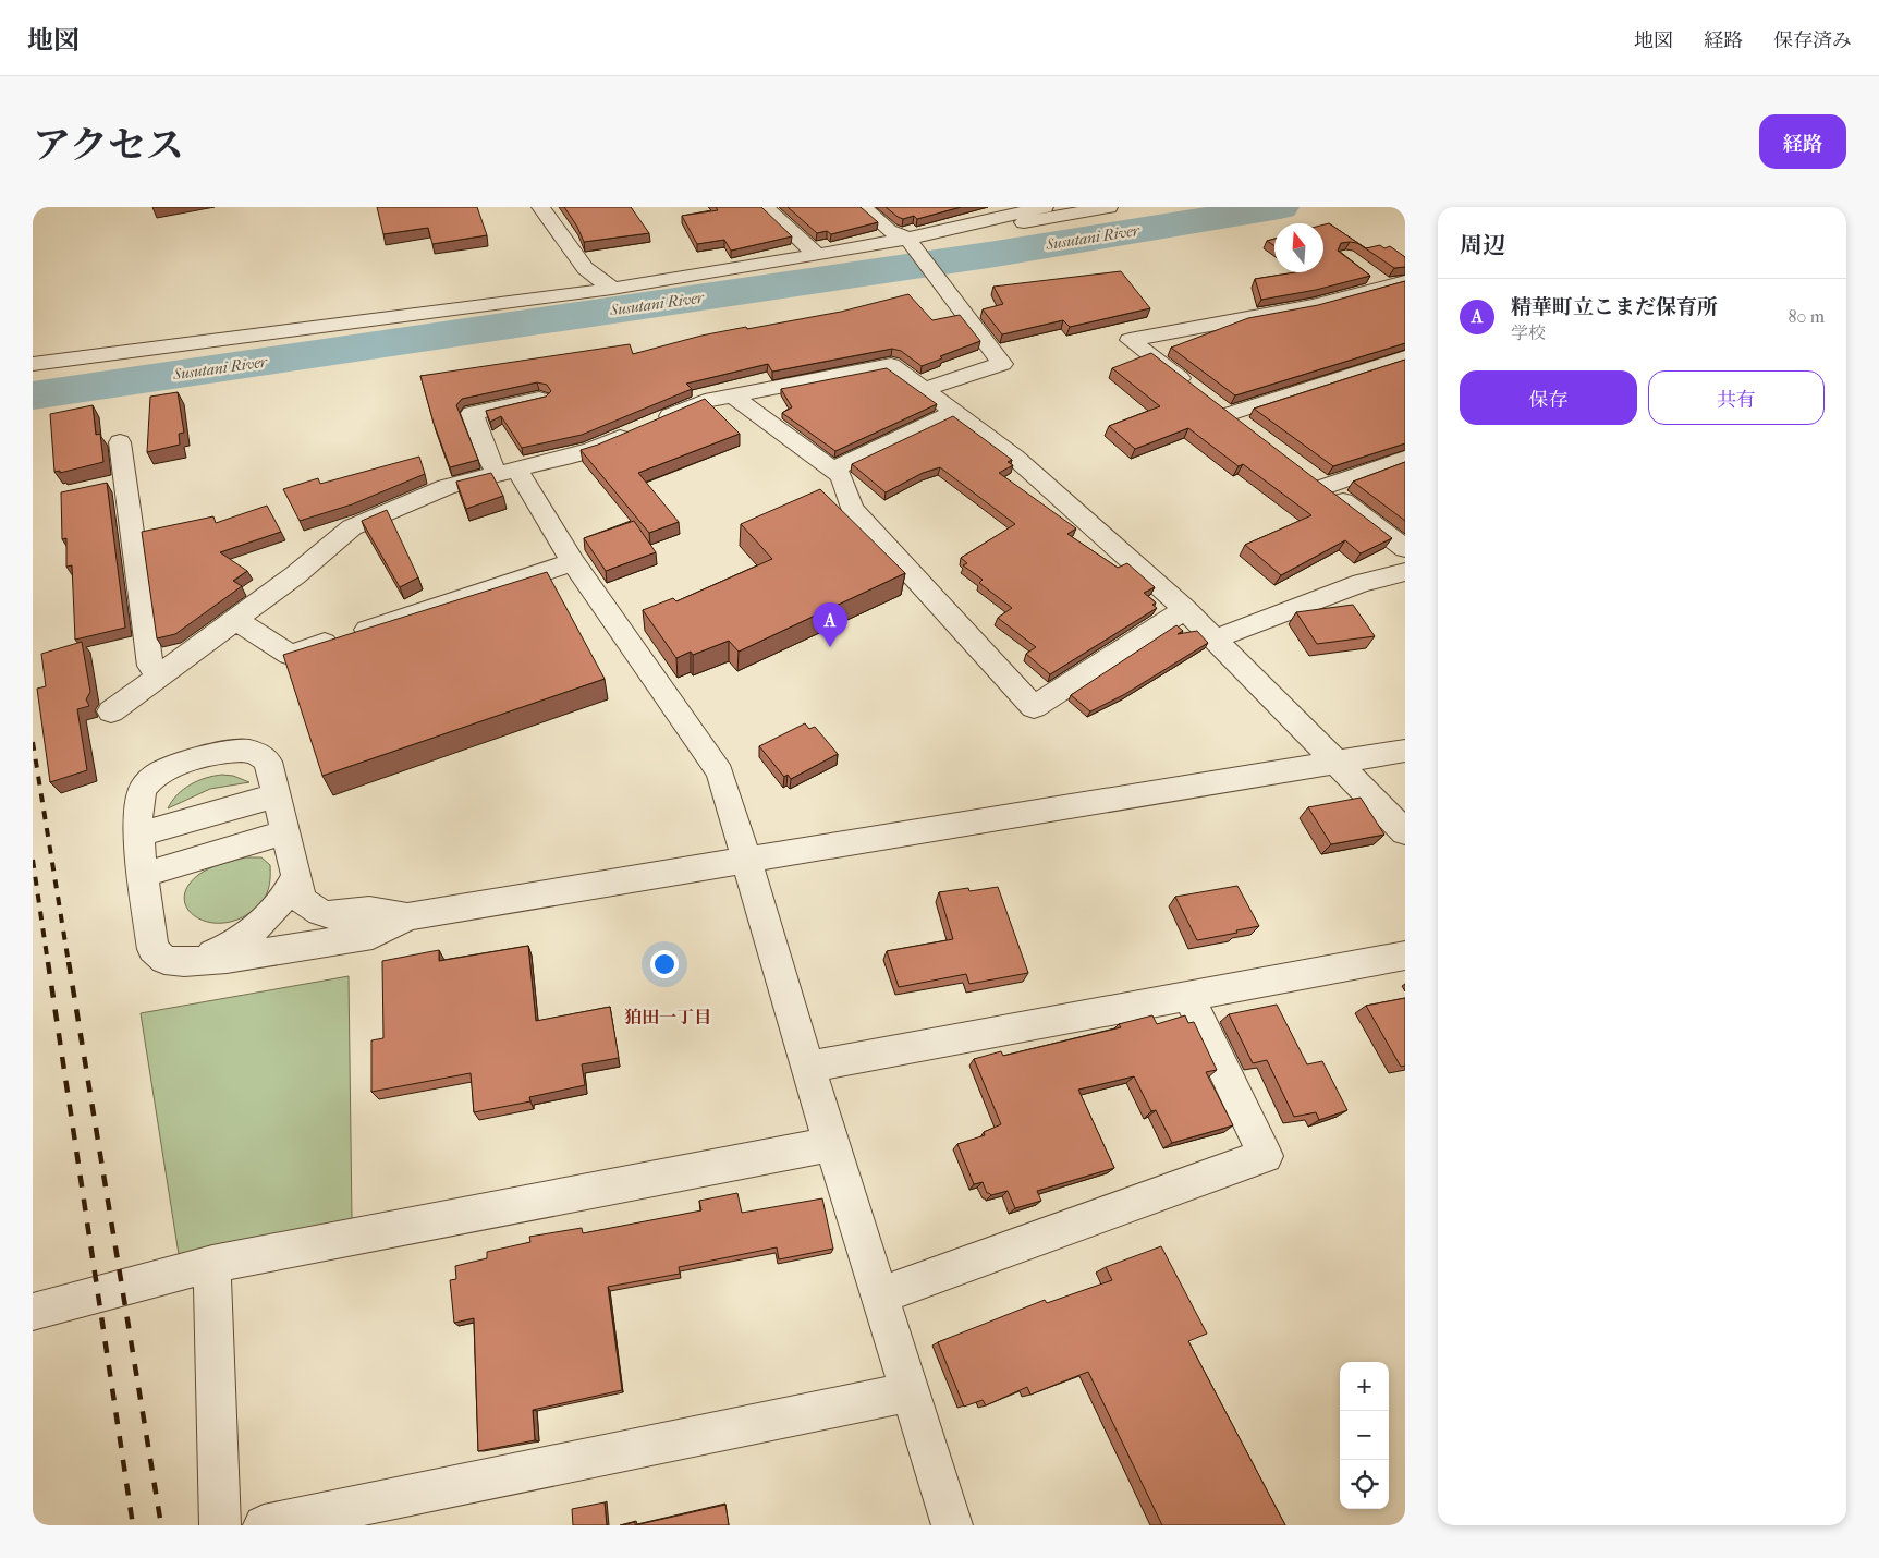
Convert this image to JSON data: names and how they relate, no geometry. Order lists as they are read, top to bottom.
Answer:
{
  "districts": ["狛田一丁目"],
  "water": ["Susutani River"],
  "north": "top",
  "page": {
    "header": "地図",
    "nav": ["地図", "経路", "保存済み"],
    "title": "アクセス",
    "buttons": [
      "経路",
      ["保存", "共有"]
    ],
    "heading": "周辺",
    "list": [
      {
        "mark": "A",
        "name": "精華町立こまだ保育所",
        "note": "学校",
        "value": "80 m"
      }
    ],
    "pins": "A",
    "map_buttons": ["+", "−"]
  }
}
